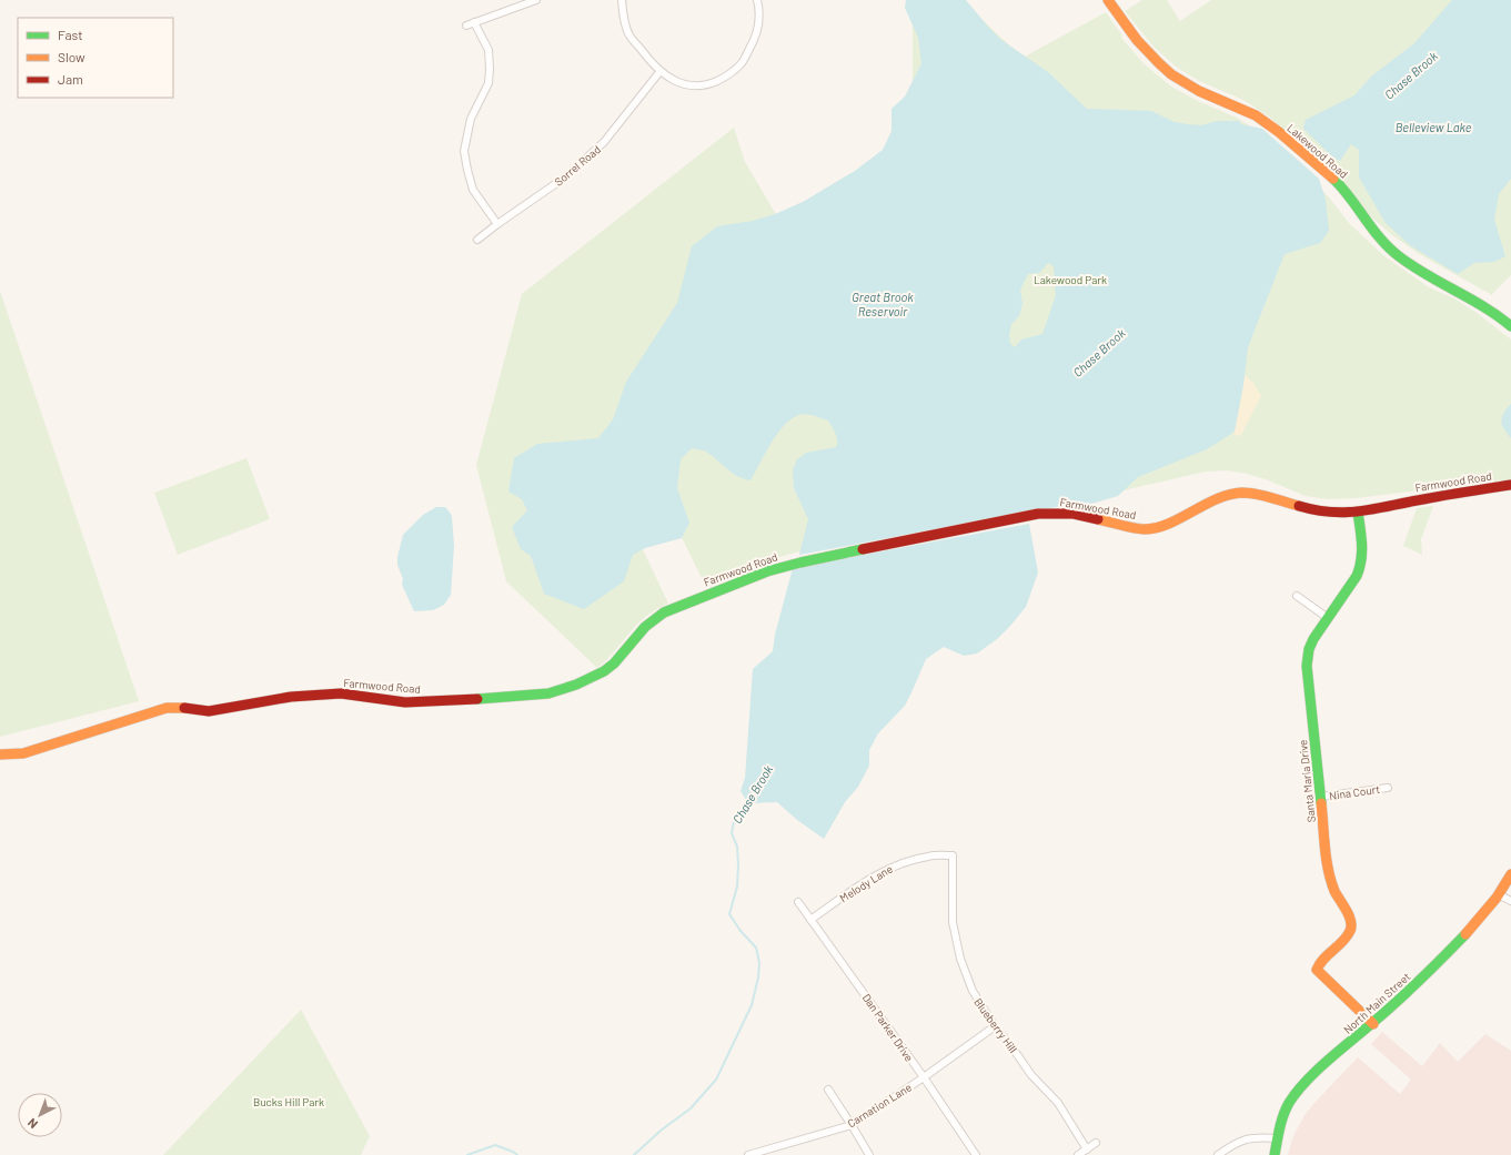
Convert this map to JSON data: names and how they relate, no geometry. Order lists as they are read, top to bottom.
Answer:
{
  "streets": {
    "street": [
      "Lakewood Road",
      "Sorrel Road",
      "Farmwood Road",
      "Santa Maria Drive",
      "Nina Court",
      "Melody Lane",
      "North Main Street",
      "Blueberry Hill",
      "Dan Parker Drive",
      "Carnation Lane"
    ]
  },
  "crossings": [
    ["Farmwood Road", "Santa Maria Drive"],
    ["Santa Maria Drive", "Nina Court"],
    ["Santa Maria Drive", "North Main Street"],
    ["Melody Lane", "Blueberry Hill"],
    ["Melody Lane", "Dan Parker Drive"],
    ["Blueberry Hill", "Carnation Lane"],
    ["Dan Parker Drive", "Carnation Lane"]
  ],
  "water": ["Chase Brook", "Belleview Lake", "Great Brook Reservoir"],
  "parks": ["Lakewood Park", "Bucks Hill Park"],
  "legend": ["Fast", "Slow", "Jam"],
  "north": "bottom left"
}
